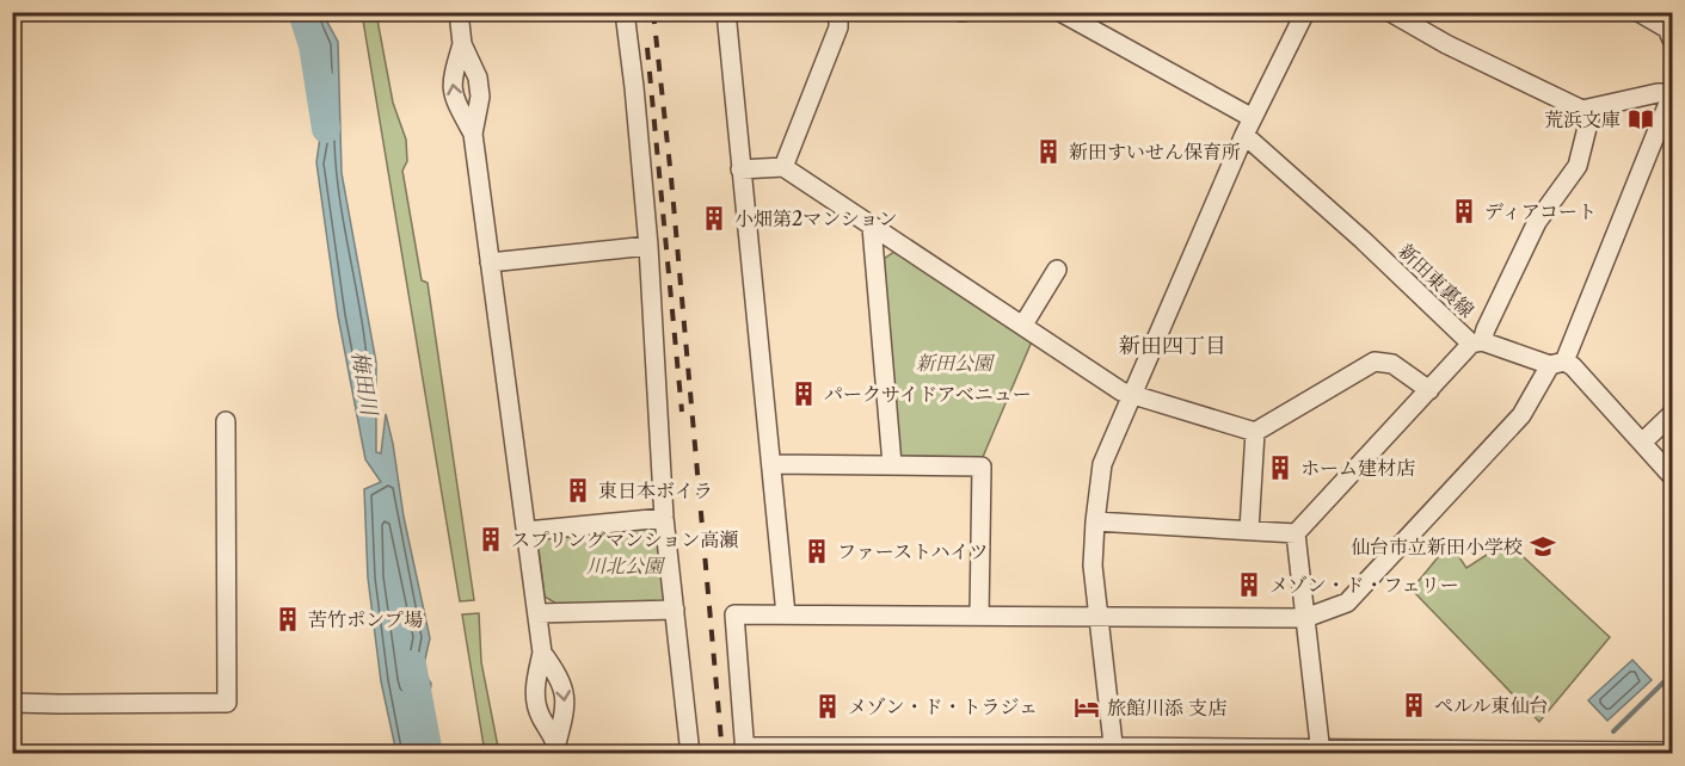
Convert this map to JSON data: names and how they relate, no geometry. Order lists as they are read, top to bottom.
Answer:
{
  "streets": {
    "street": ["新田東裏線"]
  },
  "districts": ["新田四丁目"],
  "water": ["梅田川"],
  "parks": ["新田公園", "川北公園"],
  "places": {
    "library": ["荒浜文庫"],
    "building": [
      "新田すいせん保育所",
      "ディアコート",
      "小畑第2マンション",
      "パークサイドアベニュー",
      "ホーム建材店",
      "東日本ボイラ",
      "スプリングマンション高瀬",
      "ファーストハイツ",
      "メゾン・ド・フェリー",
      "苦竹ポンプ場",
      "ペルル東仙台",
      "メゾン・ド・トラジェ"
    ],
    "school or university": ["仙台市立新田小学校"],
    "hotel": ["旅館川添 支店"]
  }
}
